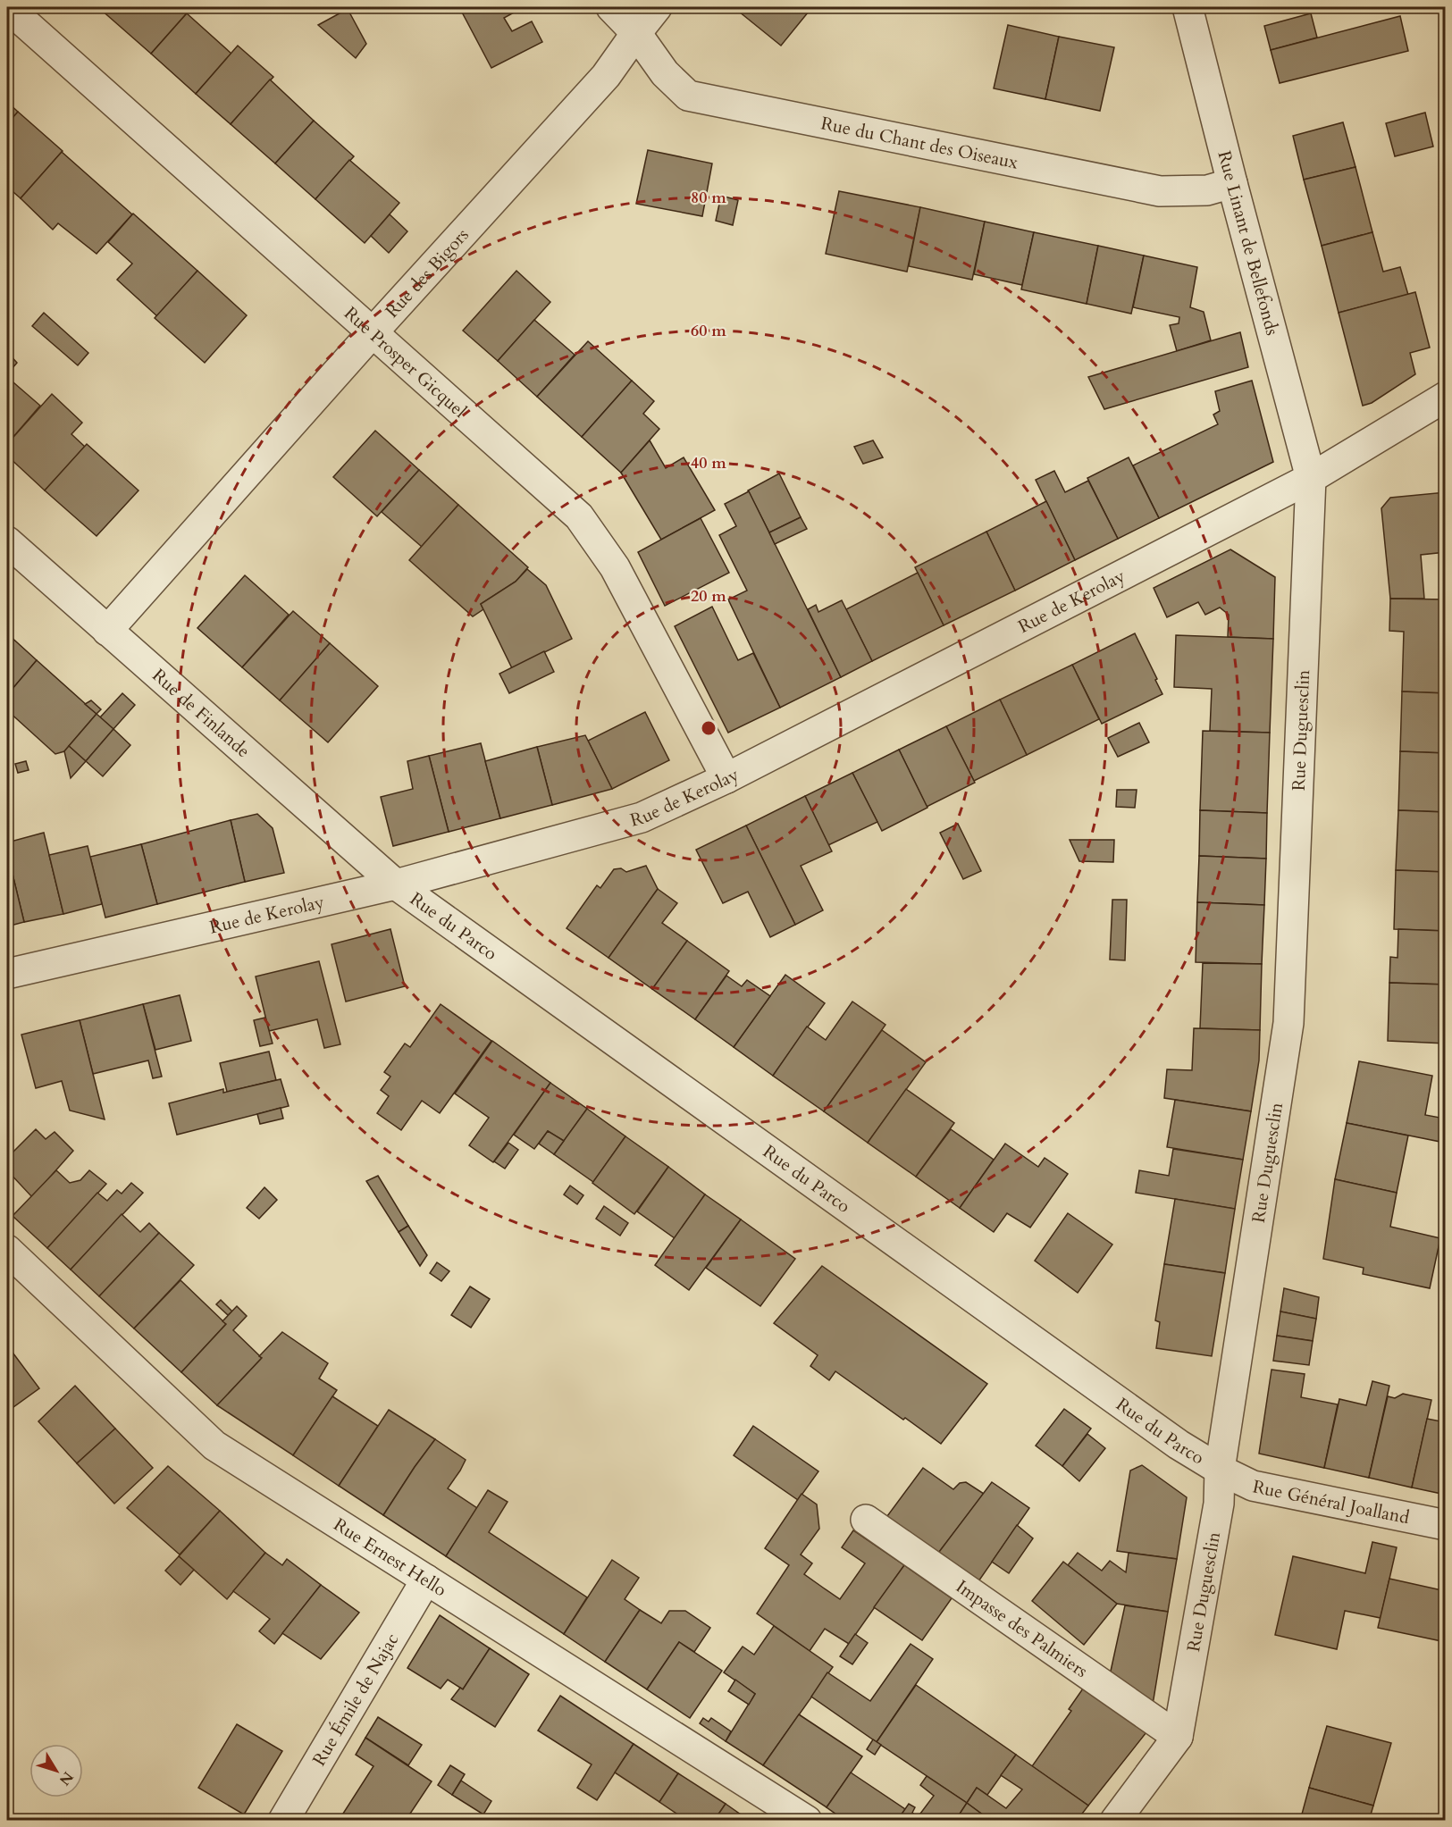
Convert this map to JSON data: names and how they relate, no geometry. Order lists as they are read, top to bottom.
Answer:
{
  "streets": {
    "street": [
      "Rue du Chant des Oiseaux",
      "Rue Linant de Bellefonds",
      "Rue des Bigors",
      "Rue Prosper Gicquel",
      "Rue de Kerolay",
      "Rue de Finlande",
      "Rue Duguesclin",
      "Rue du Parco",
      "Rue Général Joalland",
      "Rue Ernest Hello",
      "Impasse des Palmiers",
      "Rue Émile de Najac"
    ]
  },
  "crossings": [
    ["Rue du Chant des Oiseaux", "Rue Linant de Bellefonds"],
    ["Rue du Chant des Oiseaux", "Rue des Bigors"],
    ["Rue Linant de Bellefonds", "Rue de Kerolay"],
    ["Rue Linant de Bellefonds", "Rue Duguesclin"],
    ["Rue des Bigors", "Rue Prosper Gicquel"],
    ["Rue des Bigors", "Rue de Finlande"],
    ["Rue Prosper Gicquel", "Rue de Kerolay"],
    ["Rue de Kerolay", "Rue de Finlande"],
    ["Rue de Kerolay", "Rue Duguesclin"],
    ["Rue de Kerolay", "Rue du Parco"],
    ["Rue de Finlande", "Rue du Parco"],
    ["Rue Duguesclin", "Rue du Parco"],
    ["Rue Duguesclin", "Rue Général Joalland"],
    ["Rue Duguesclin", "Impasse des Palmiers"],
    ["Rue du Parco", "Rue Général Joalland"],
    ["Rue Ernest Hello", "Rue Émile de Najac"]
  ],
  "north": "bottom right",
  "rings": [
    "80 m",
    "60 m",
    "40 m",
    "20 m"
  ]
}
